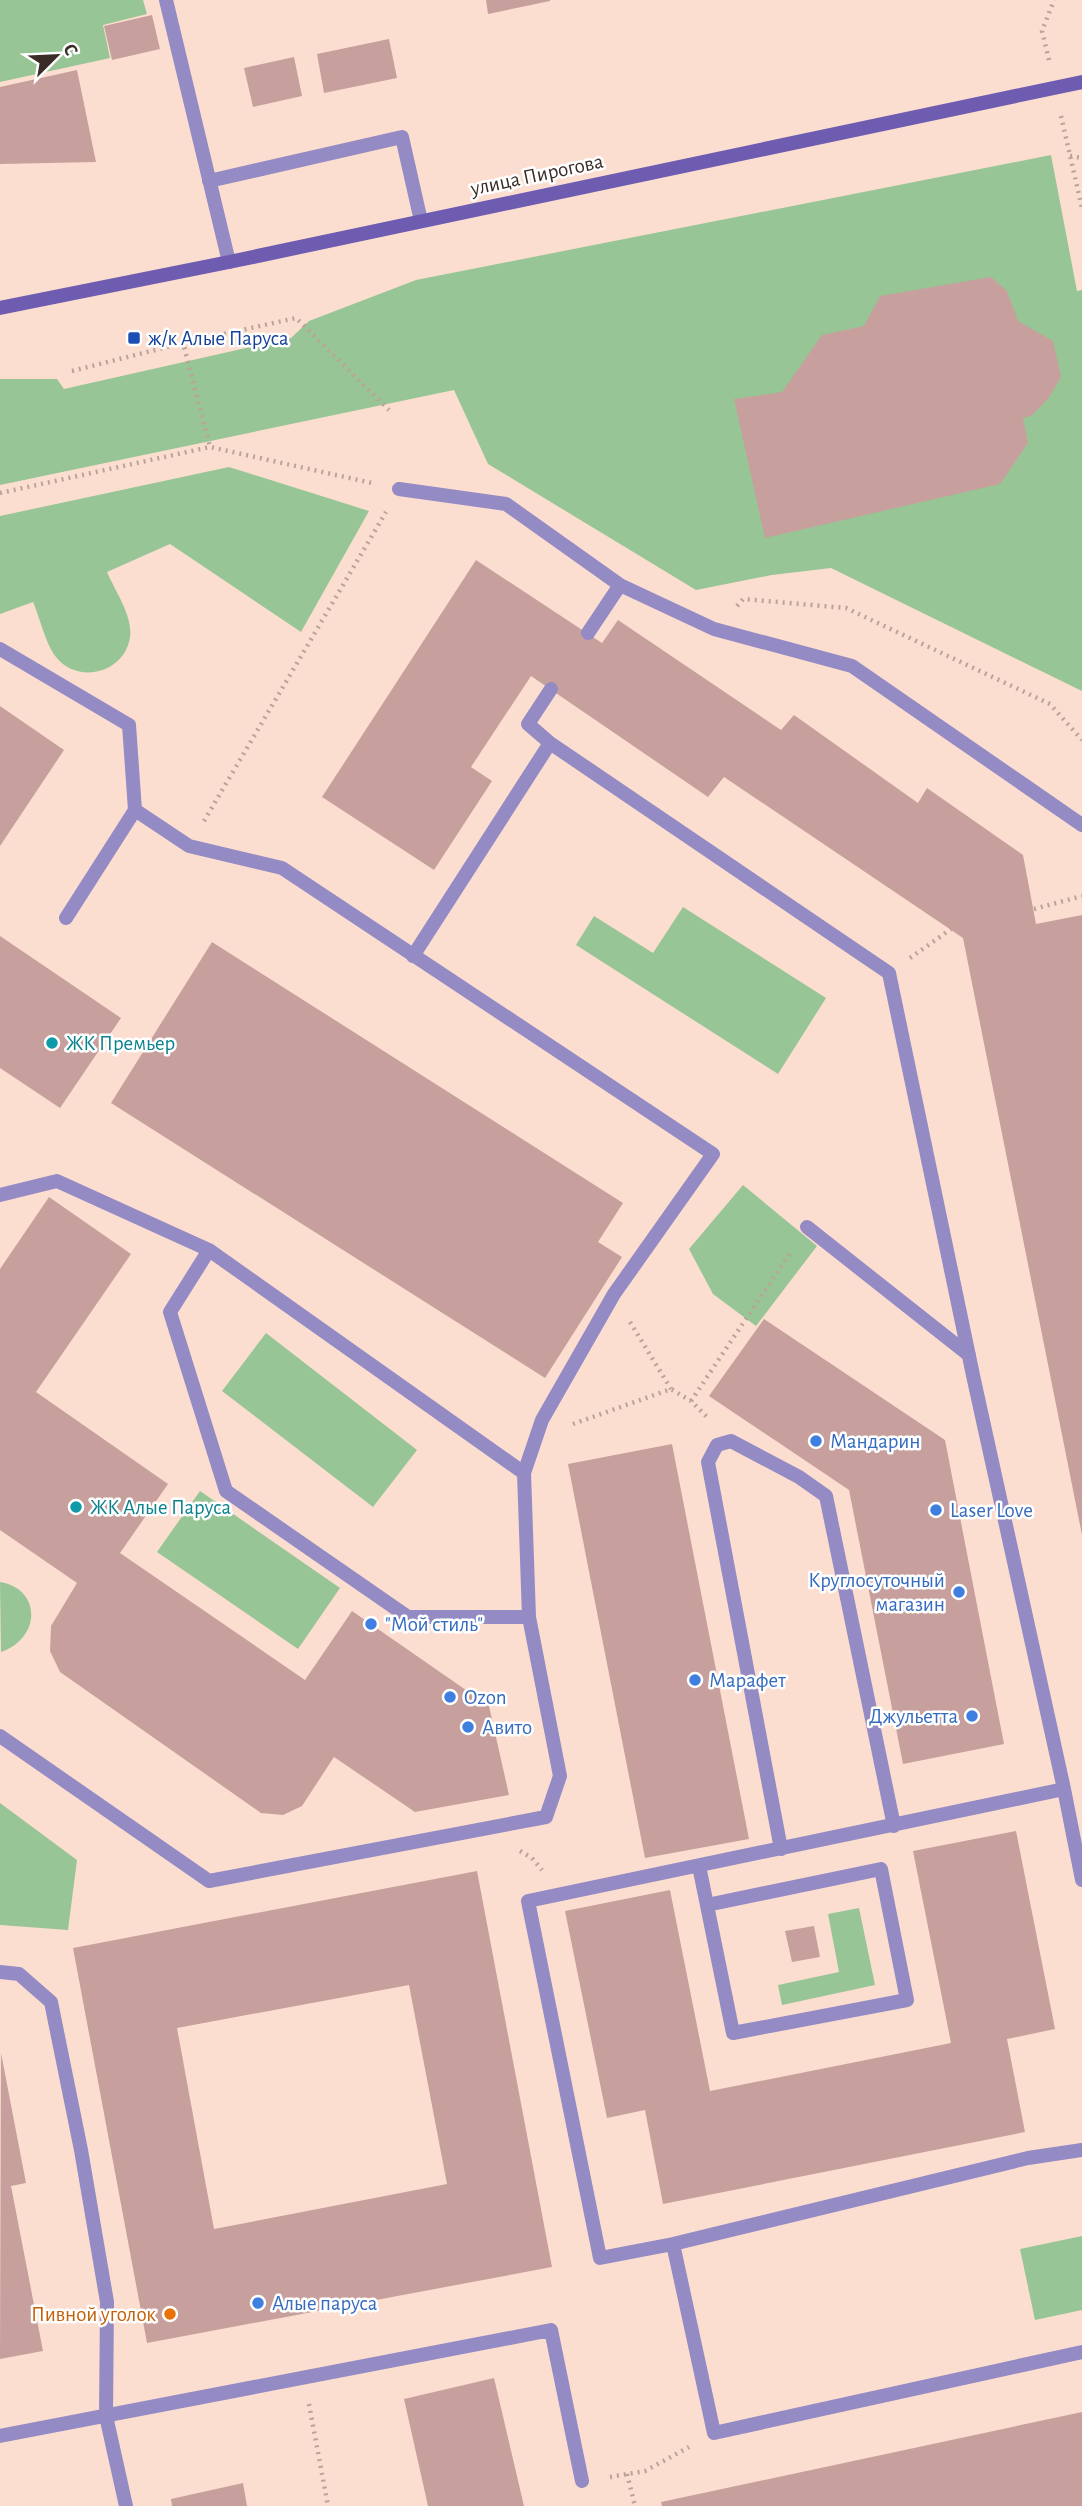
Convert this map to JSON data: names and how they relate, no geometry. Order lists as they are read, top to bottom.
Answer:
{
  "streets": {
    "main road": ["улица Пирогова"]
  },
  "places": {
    "transit": ["ж/к Алые Паруса"],
    "other": [
      "ЖК Премьер",
      "Мандарин",
      "ЖК Алые Паруса",
      "Laser Love",
      "Круглосуточный магазин",
      "\"Мой стиль\"",
      "Марафет",
      "Ozon",
      "Джульетта",
      "Авито",
      "Алые паруса",
      "Пивной уголок"
    ]
  },
  "north": "top right"
}
